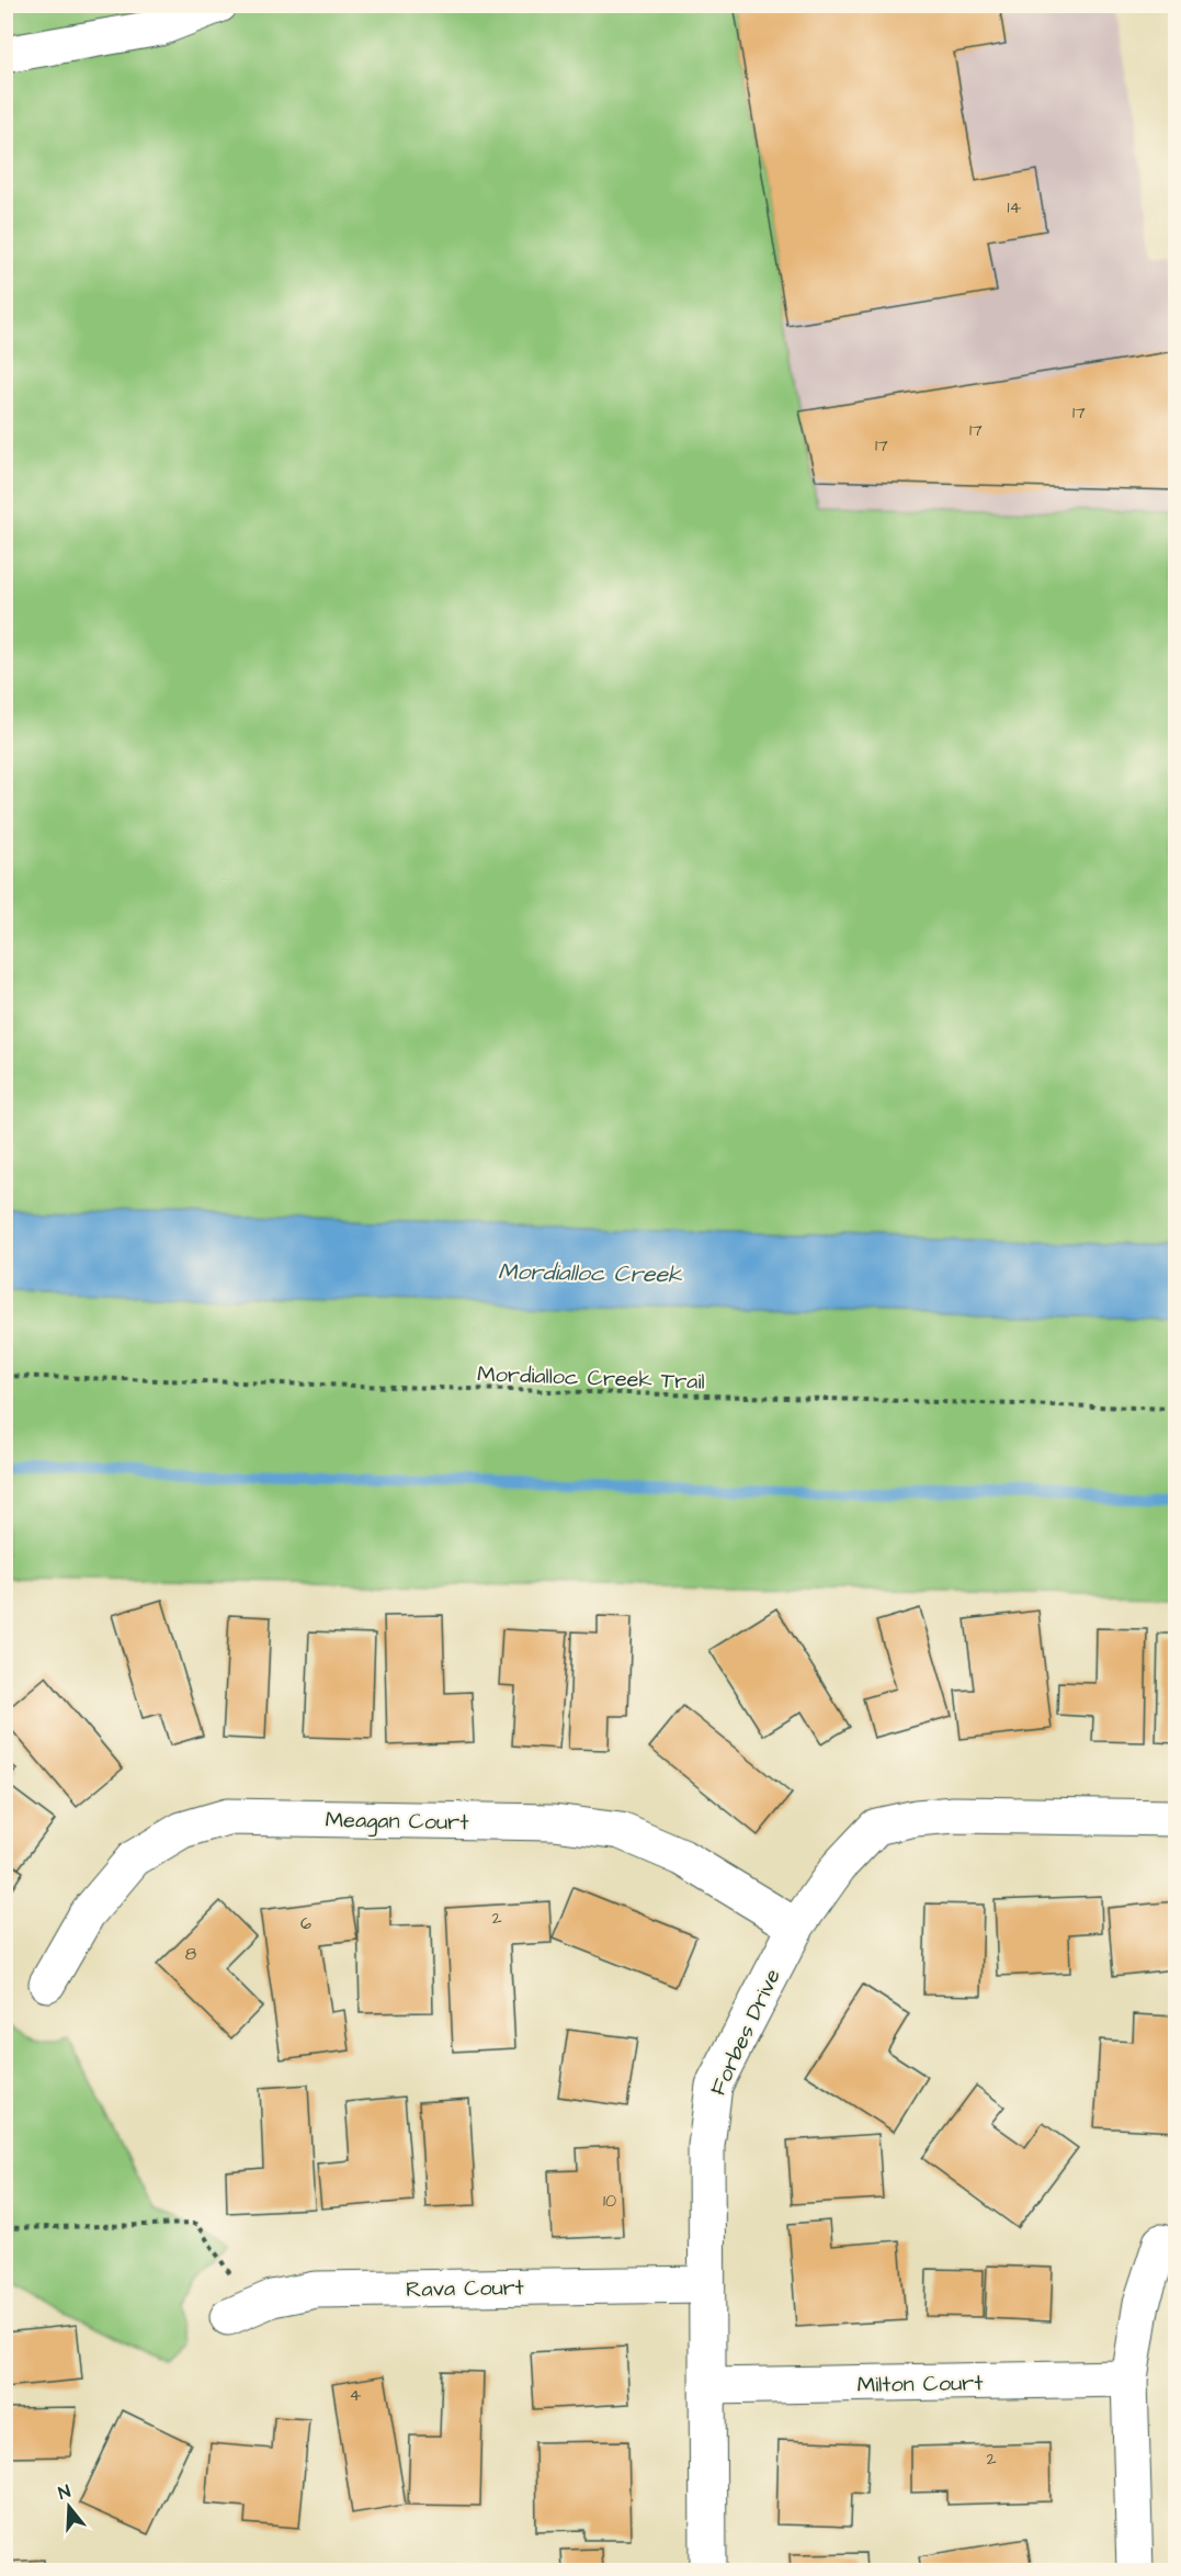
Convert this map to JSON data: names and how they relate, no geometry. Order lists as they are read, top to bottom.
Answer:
{
  "streets": {
    "street": [
      "Meagan Court",
      "Forbes Drive",
      "Rava Court",
      "Milton Court"
    ],
    "path": ["Mordialloc Creek Trail"]
  },
  "crossings": [
    ["Meagan Court", "Forbes Drive"],
    ["Forbes Drive", "Rava Court"],
    ["Forbes Drive", "Milton Court"]
  ],
  "water": ["Mordialloc Creek"],
  "house_numbers": [
    "14",
    "17",
    "17",
    "17",
    "2",
    "6",
    "8",
    "10",
    "4",
    "2"
  ],
  "north": "top"
}
